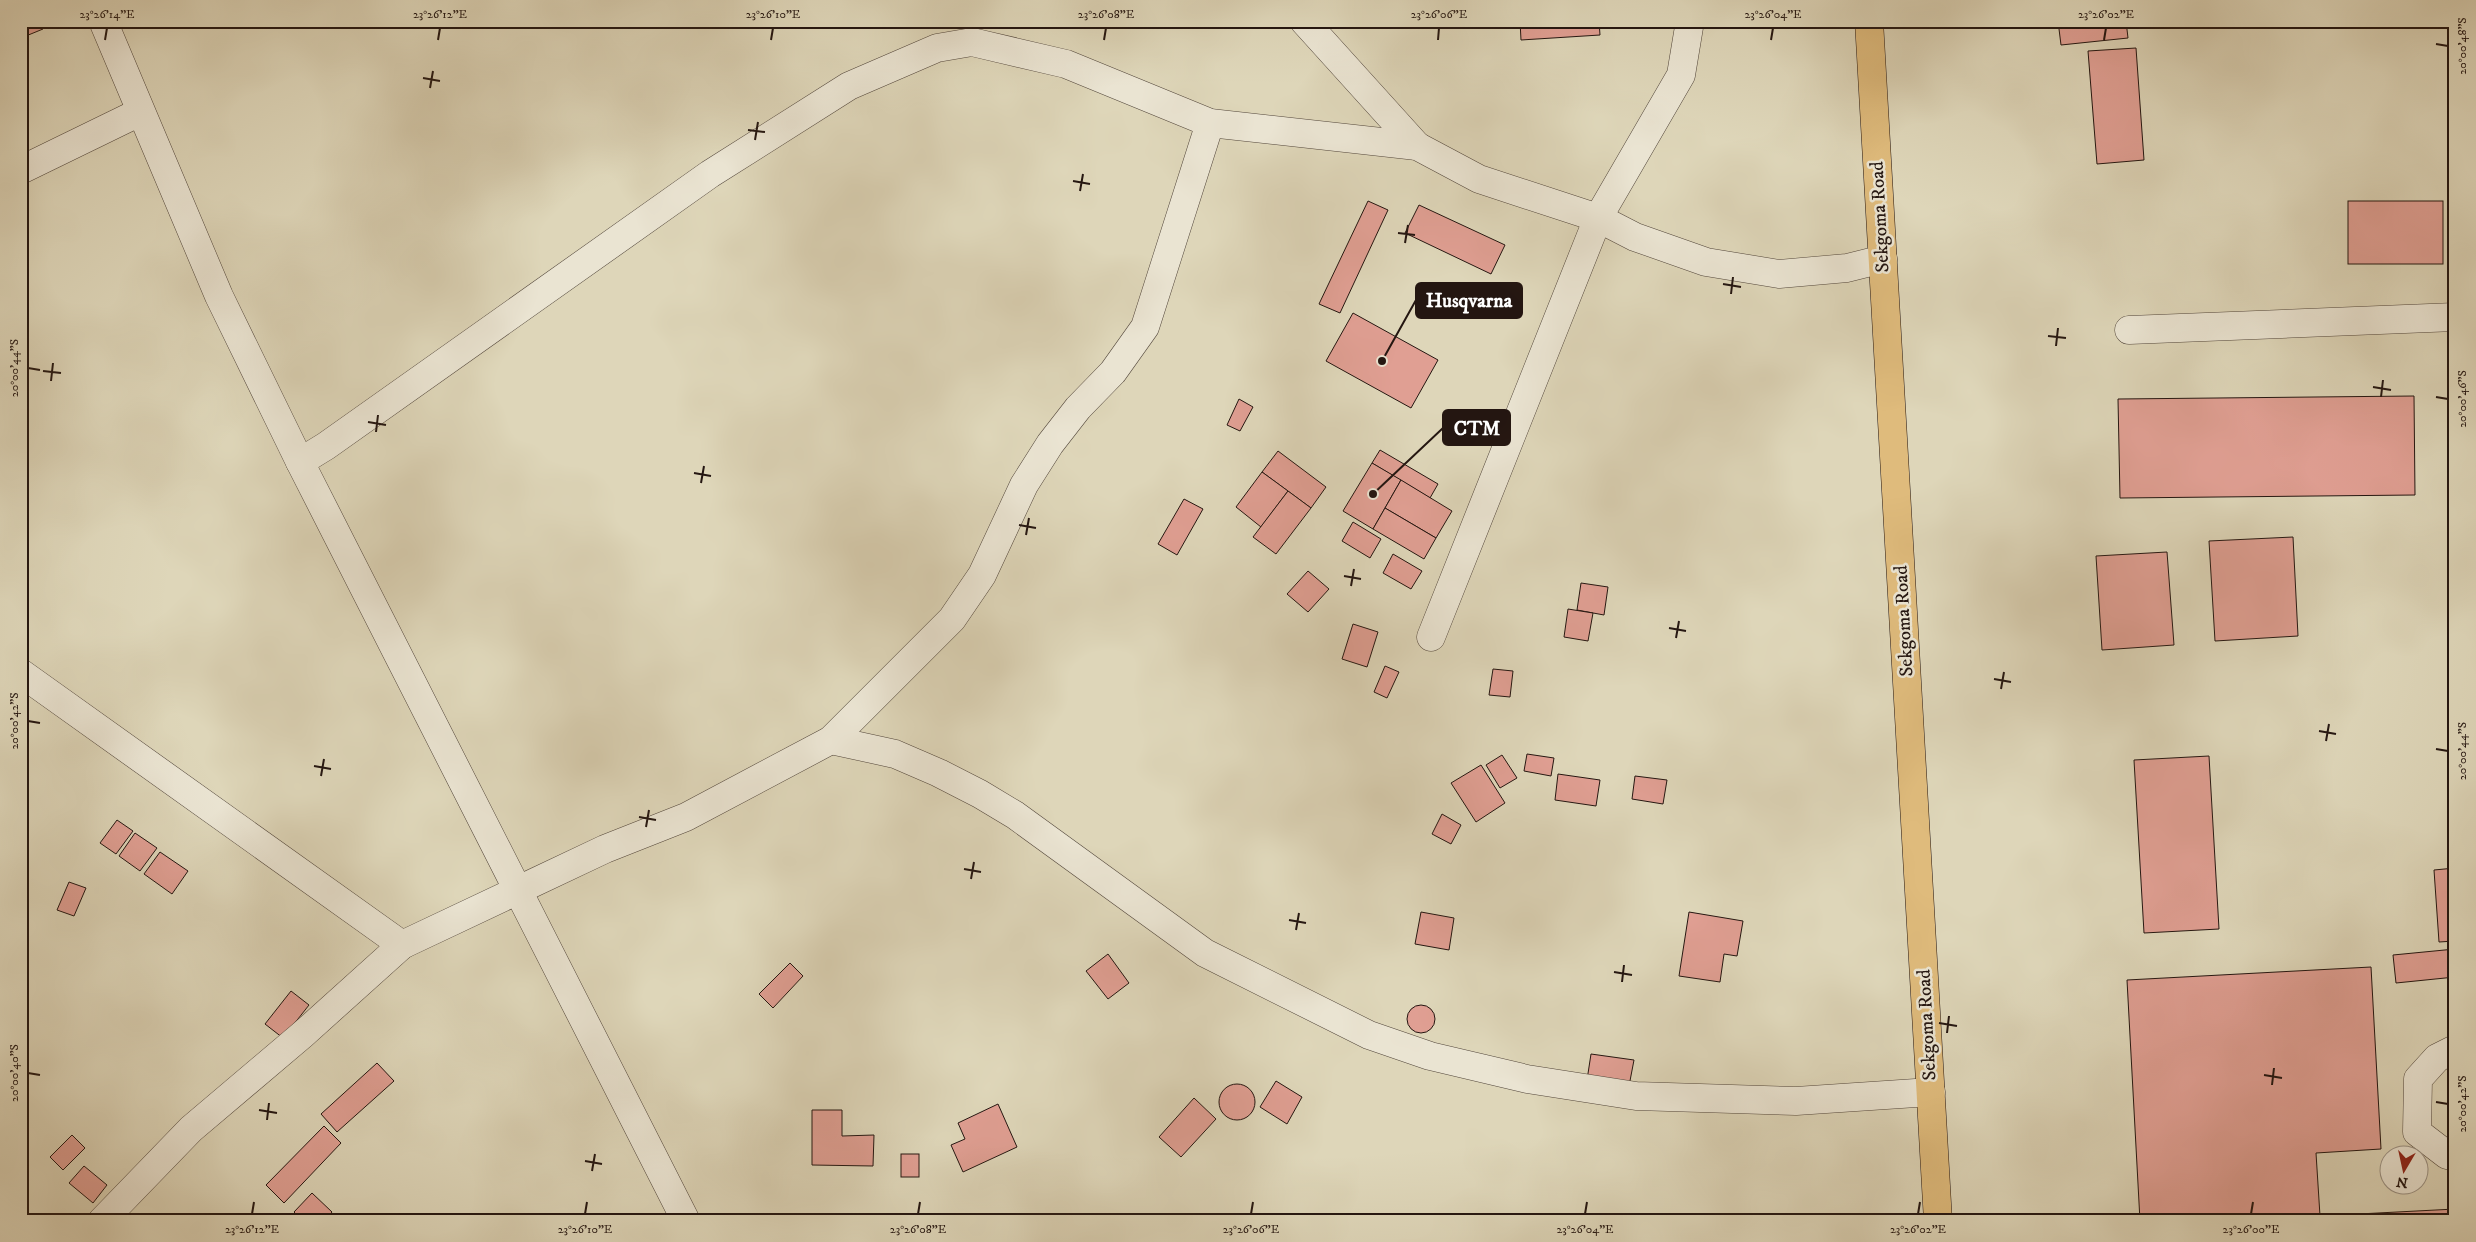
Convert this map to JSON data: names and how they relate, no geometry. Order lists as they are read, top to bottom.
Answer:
{
  "streets": {
    "highway": ["Sekgoma Road"]
  },
  "places": ["Husqvarna", "CTM"],
  "north": "bottom",
  "coordinates": [
    "23°26'14\"E",
    "23°26'12\"E",
    "23°26'10\"E",
    "23°26'08\"E",
    "23°26'06\"E",
    "23°26'04\"E",
    "23°26'02\"E",
    "20°00'48\"S",
    "20°00'44\"S",
    "20°00'46\"S",
    "20°00'42\"S",
    "20°00'40\"S",
    "23°26'00\"E"
  ]
}
